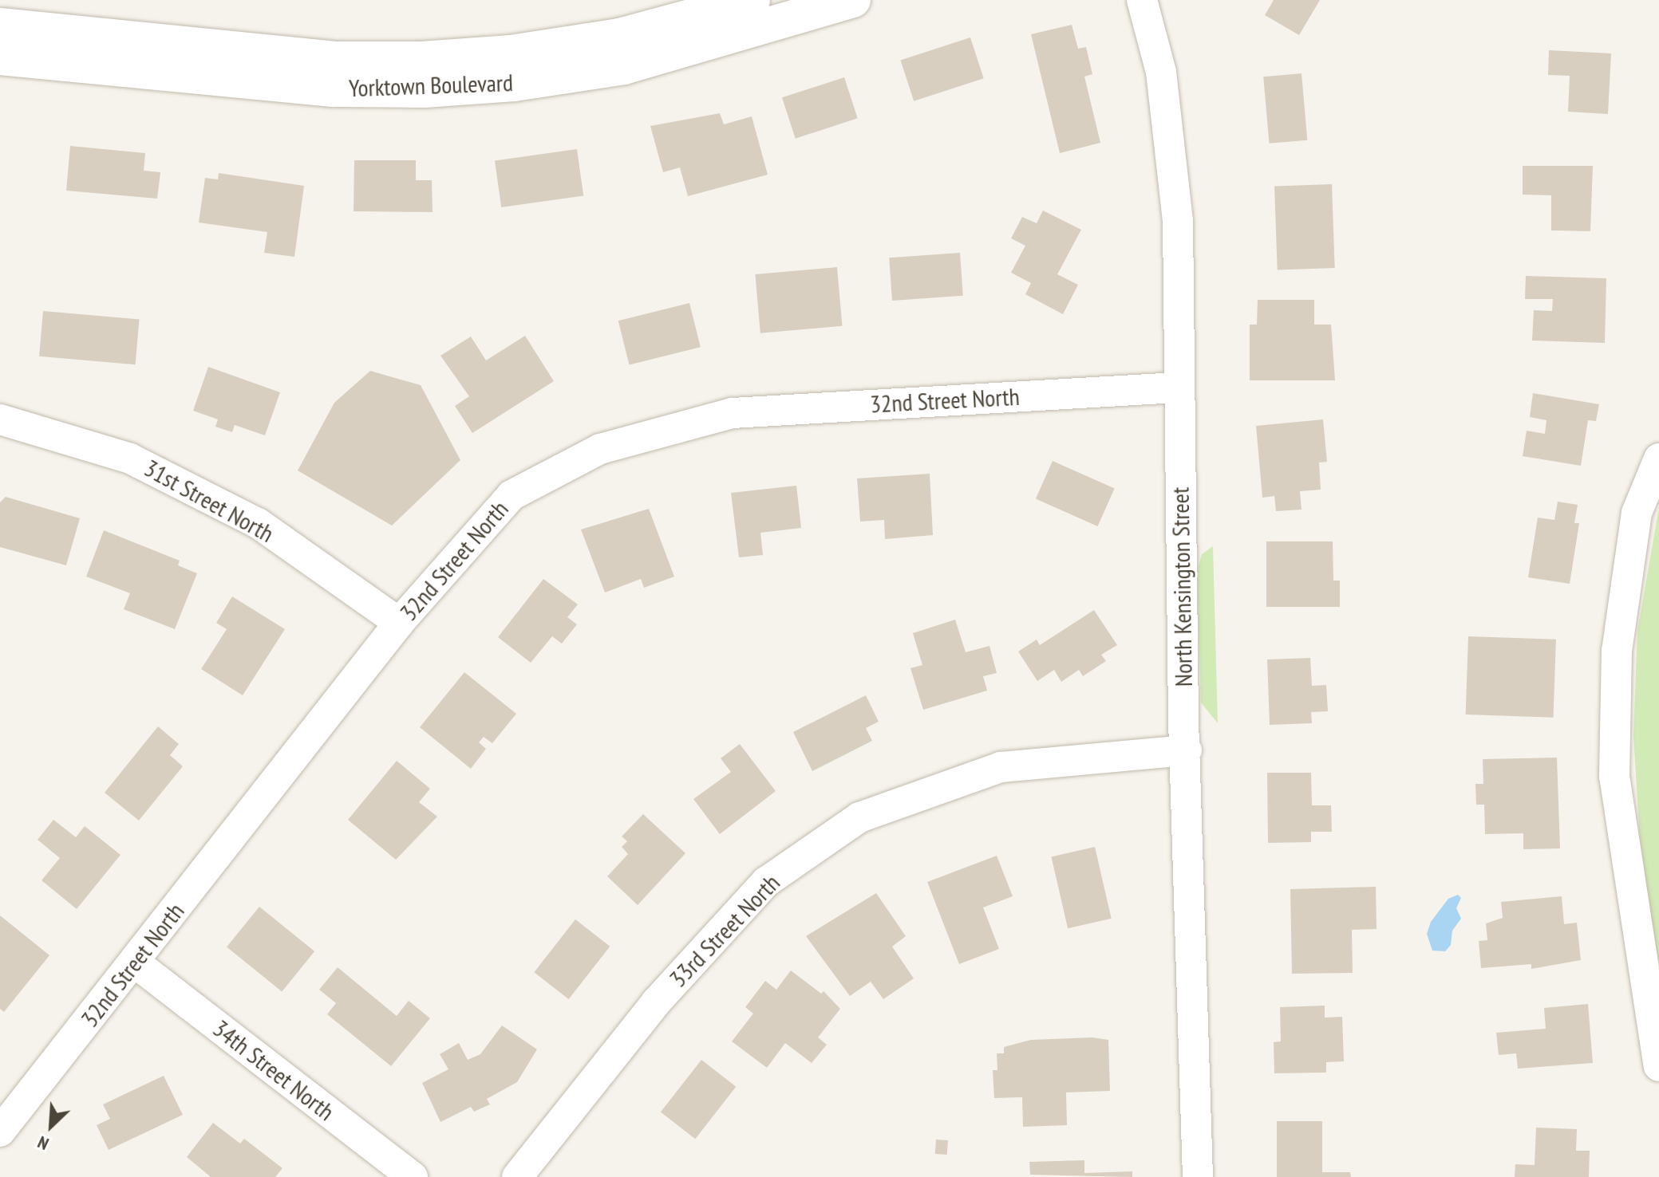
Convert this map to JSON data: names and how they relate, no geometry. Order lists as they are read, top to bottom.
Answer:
{
  "streets": {
    "street": [
      "Yorktown Boulevard",
      "32nd Street North",
      "31st Street North",
      "North Kensington Street",
      "33rd Street North",
      "34th Street North"
    ]
  },
  "crossings": [
    ["32nd Street North", "31st Street North"],
    ["32nd Street North", "North Kensington Street"],
    ["32nd Street North", "34th Street North"],
    ["North Kensington Street", "33rd Street North"]
  ],
  "north": "bottom left"
}
